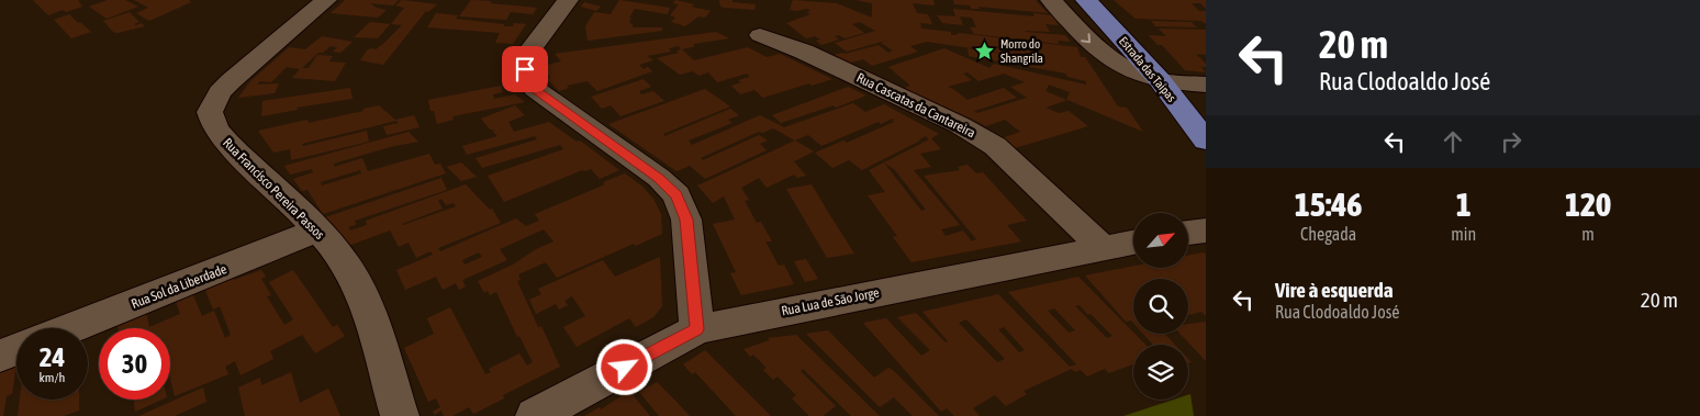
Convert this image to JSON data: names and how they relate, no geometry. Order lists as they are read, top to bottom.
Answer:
{
  "streets": {
    "main road": ["Estrada das Taipas"],
    "street": [
      "Rua Cascatas da Cantareira",
      "Rua Francisco Pereira Passos",
      "Rua Sol da Liberdade",
      "Rua Lua de São Jorge"
    ]
  },
  "crossings": [
    ["Rua Cascatas da Cantareira", "Rua Lua de São Jorge"],
    ["Rua Francisco Pereira Passos", "Rua Sol da Liberdade"]
  ],
  "places": {
    "place": ["Morro do Shangrila"]
  },
  "north": "top right",
  "page": {
    "turn": ["20 m", "Rua Clodoaldo José"],
    "eta": [
      "15:46",
      "Chegada",
      "1",
      "min",
      "120",
      "m"
    ],
    "list": [
      {
        "name": "Vire à esquerda",
        "note": "Rua Clodoaldo José",
        "value": "20 m"
      }
    ],
    "speed": "24 km/h",
    "limit": "30"
  }
}
